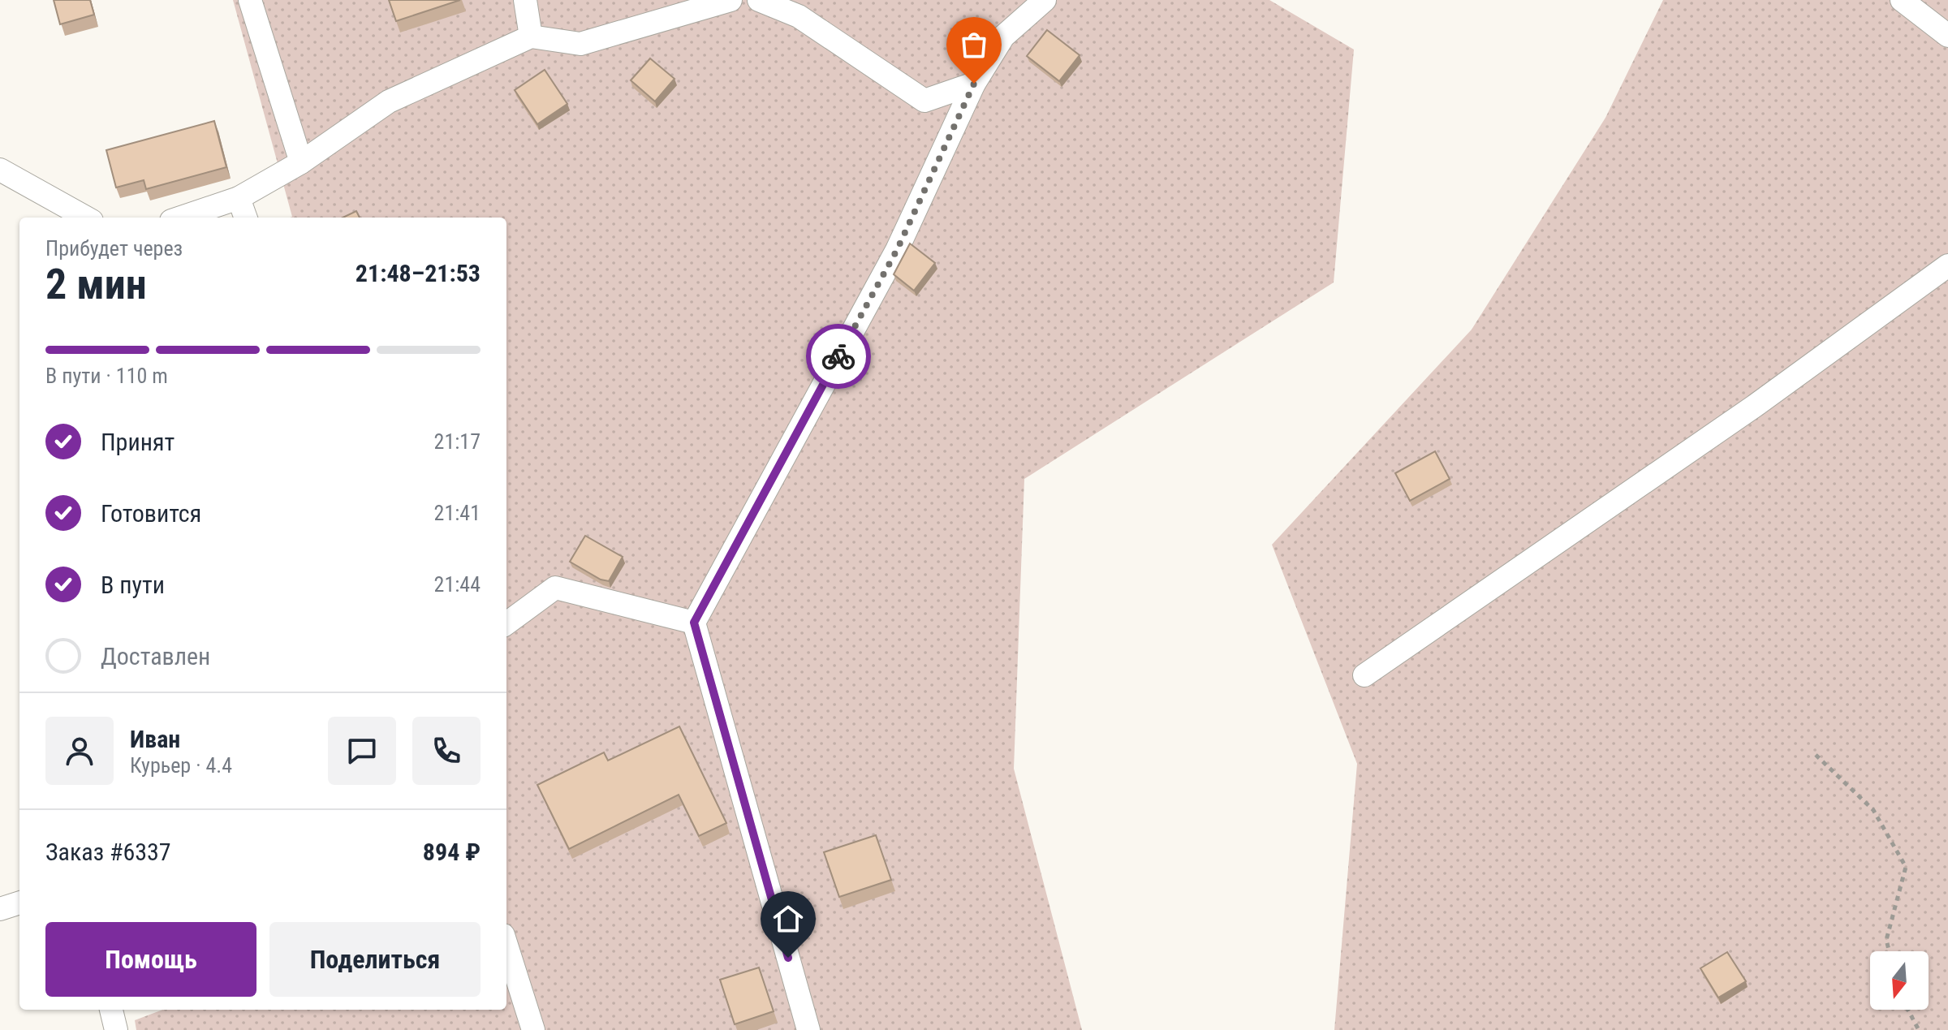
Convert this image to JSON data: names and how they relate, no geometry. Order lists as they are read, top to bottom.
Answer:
{
  "north": "bottom",
  "page": {
    "heading": ["2 мин", "Прибудет через", "21:48–21:53"],
    "panel": [
      "Иван",
      "Курьер · 4.4",
      "Заказ #6337",
      "894 ₽"
    ],
    "bar": "В пути · 110 m",
    "list": [
      ["Принят", "21:17"],
      ["Готовится", "21:41"],
      ["В пути", "21:44"],
      "Доставлен"
    ],
    "buttons": ["Помощь", "Поделиться"]
  }
}
